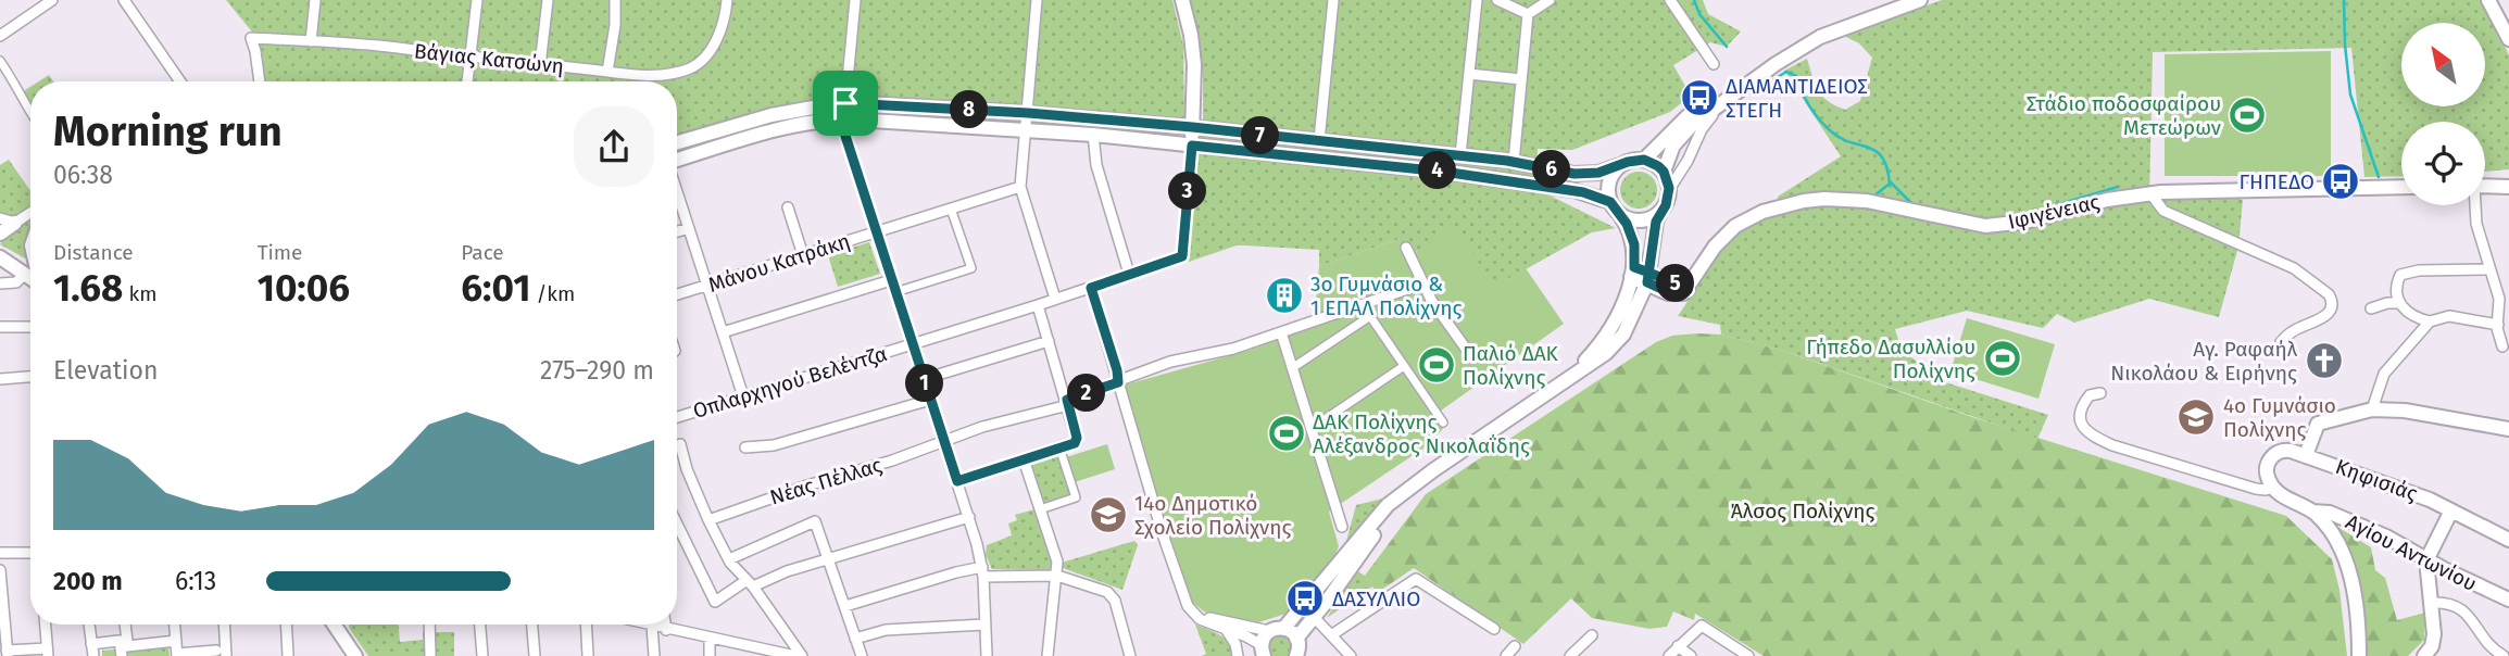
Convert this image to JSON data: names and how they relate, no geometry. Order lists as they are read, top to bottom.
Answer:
{
  "streets": {
    "street": [
      "Βάγιας Κατσώνη",
      "Ιφιγένειας",
      "Μάνου Κατράκη",
      "Οπλαρχηγού Βελέντζα",
      "Κηφισιάς",
      "Νέας Πέλλας",
      "Αγίου Αντωνίου"
    ]
  },
  "parks": ["Άλσος Πολίχνης"],
  "places": {
    "bus stop": ["ΔΙΑΜΑΝΤΙΔΕΙΟΣ ΣΤΕΓΗ", "ΓΗΠΕΔΟ", "ΔΑΣΥΛΛΙΟ"],
    "sports": [
      "Στάδιο ποδοσφαίρου Μετεώρων",
      "Γήπεδο Δασυλλίου Πολίχνης",
      "Παλιό ΔΑΚ Πολίχνης",
      "ΔΑΚ Πολίχνης Αλέξανδρος Νικολαΐδης"
    ],
    "building": ["3ο Γυμνάσιο & 1 ΕΠΑΛ Πολίχνης"],
    "church": ["Αγ. Ραφαήλ Νικολάου & Ειρήνης"],
    "school or university": ["4ο Γυμνάσιο Πολίχνης", "14ο Δημοτικό Σχολείο Πολίχνης"]
  },
  "north": "top left",
  "page": {
    "heading": ["Morning run", "06:38"],
    "pins": [
      "8",
      "7",
      "6",
      "4",
      "3",
      "5",
      "1",
      "2"
    ],
    "stats": [
      ["Distance", "1.68 km"],
      ["Time", "10:06"],
      ["Pace", "6:01 /km"]
    ],
    "chart": ["Elevation", "275–290 m"],
    "list": [
      {
        "name": "200 m",
        "note": "6:13"
      }
    ]
  }
}
